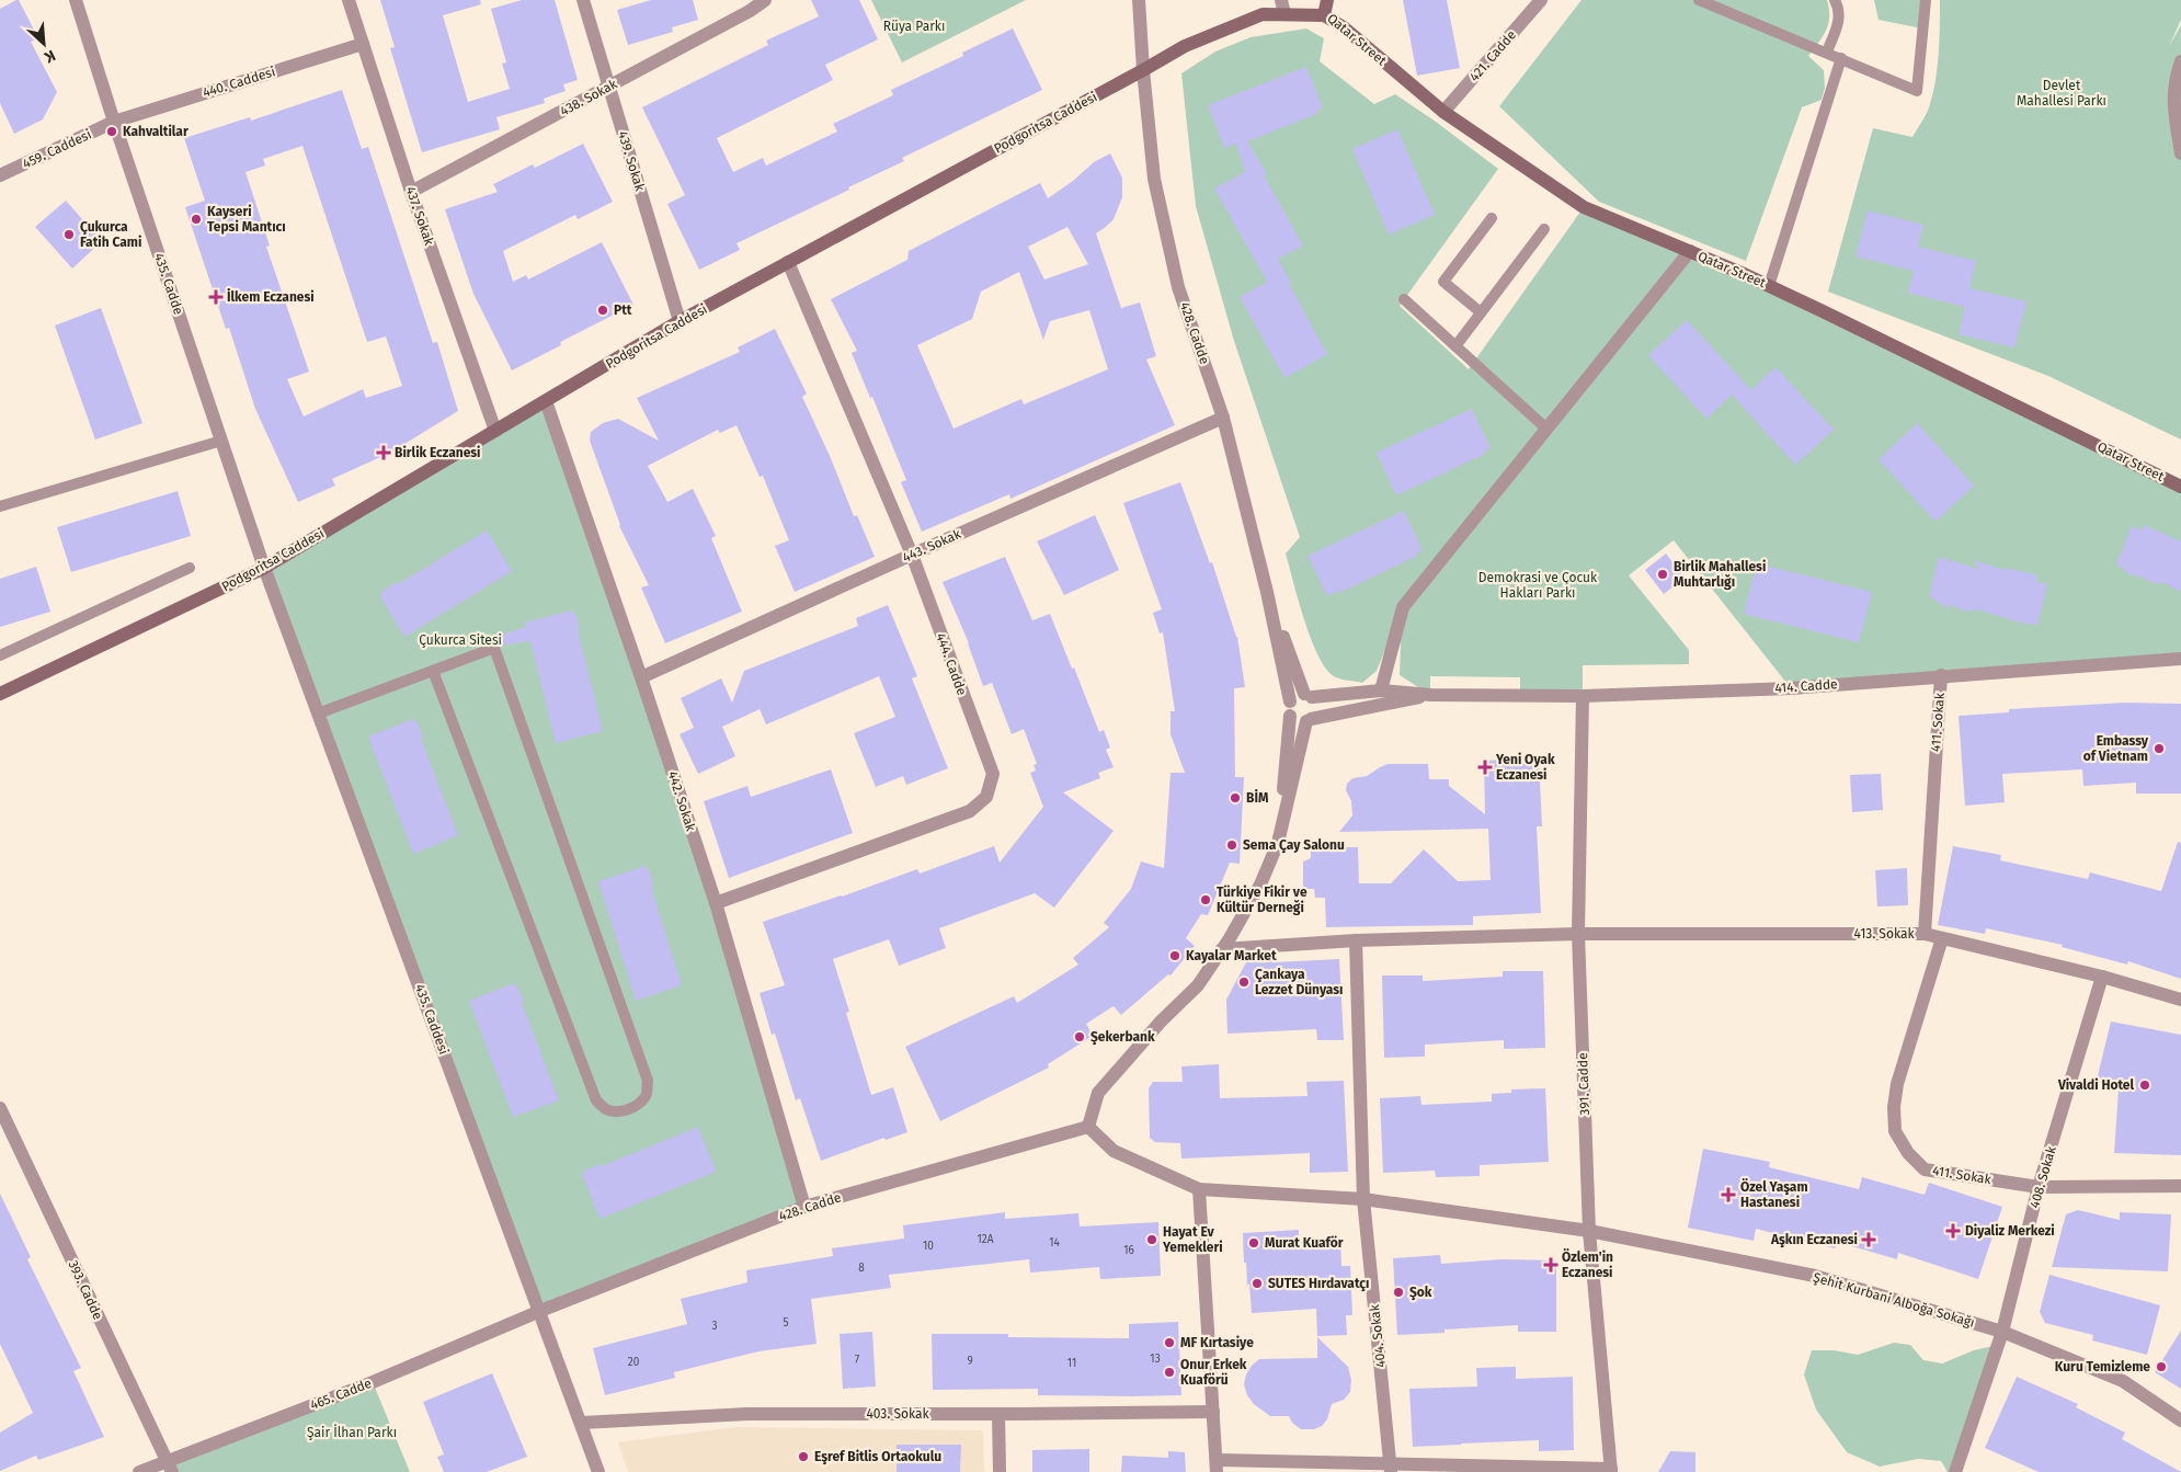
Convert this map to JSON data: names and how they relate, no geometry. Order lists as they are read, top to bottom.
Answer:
{
  "streets": {
    "main road": ["Qatar Street", "Podgoritsa Caddesi"],
    "street": [
      "421. Cadde",
      "440. Caddesi",
      "438. Sokak",
      "459. Caddesi",
      "439. Sokak",
      "437. Sokak",
      "435. Cadde",
      "428. Cadde",
      "443. Sokak",
      "444. Cadde",
      "414. Cadde",
      "411. Sokak",
      "442. Sokak",
      "413. Sokak",
      "435. Caddesi",
      "391. Cadde",
      "408. Sokak",
      "393. Cadde",
      "Şehit Kurbani Alboğa Sokağı",
      "404. Sokak",
      "465. Cadde",
      "403. Sokak"
    ]
  },
  "crossings": [
    ["Qatar Street", "421. Cadde"],
    ["Qatar Street", "Podgoritsa Caddesi"],
    ["440. Caddesi", "459. Caddesi"],
    ["440. Caddesi", "437. Sokak"],
    ["440. Caddesi", "435. Cadde"],
    ["438. Sokak", "439. Sokak"],
    ["438. Sokak", "437. Sokak"],
    ["Podgoritsa Caddesi", "439. Sokak"],
    ["Podgoritsa Caddesi", "437. Sokak"],
    ["Podgoritsa Caddesi", "435. Cadde"],
    ["Podgoritsa Caddesi", "428. Cadde"],
    ["Podgoritsa Caddesi", "444. Cadde"],
    ["Podgoritsa Caddesi", "442. Sokak"],
    ["Podgoritsa Caddesi", "435. Caddesi"],
    ["459. Caddesi", "435. Cadde"],
    ["435. Cadde", "435. Caddesi"],
    ["428. Cadde", "443. Sokak"],
    ["428. Cadde", "442. Sokak"],
    ["428. Cadde", "435. Caddesi"],
    ["428. Cadde", "465. Cadde"],
    ["443. Sokak", "444. Cadde"],
    ["443. Sokak", "442. Sokak"],
    ["444. Cadde", "442. Sokak"],
    ["414. Cadde", "411. Sokak"],
    ["414. Cadde", "391. Cadde"],
    ["411. Sokak", "413. Sokak"],
    ["411. Sokak", "408. Sokak"],
    ["413. Sokak", "391. Cadde"],
    ["413. Sokak", "408. Sokak"],
    ["413. Sokak", "404. Sokak"],
    ["435. Caddesi", "465. Cadde"],
    ["435. Caddesi", "403. Sokak"],
    ["391. Cadde", "Şehit Kurbani Alboğa Sokağı"],
    ["408. Sokak", "Şehit Kurbani Alboğa Sokağı"],
    ["393. Cadde", "465. Cadde"],
    ["Şehit Kurbani Alboğa Sokağı", "404. Sokak"]
  ],
  "parks": [
    "Rüya Parkı",
    "Devlet Mahallesi Parkı",
    "Demokrasi ve Çocuk Hakları Parkı",
    "Çukurca Sitesi",
    "Şair İlhan Parkı"
  ],
  "places": {
    "other": [
      "Kahvaltilar",
      "Kayseri Tepsi Mantıcı",
      "Çukurca Fatih Cami",
      "Ptt",
      "Birlik Mahallesi Muhtarlığı",
      "Embassy of Vietnam",
      "BİM",
      "Sema Çay Salonu",
      "Türkiye Fikir ve Kültür Derneği",
      "Kayalar Market",
      "Çankaya Lezzet Dünyası",
      "Şekerbank",
      "Vivaldi Hotel",
      "Hayat Ev Yemekleri",
      "Murat Kuaför",
      "SUTES Hırdavatçı",
      "Şok",
      "MF Kırtasiye",
      "Kuru Temizleme",
      "Onur Erkek Kuaförü",
      "Eşref Bitlis Ortaokulu"
    ],
    "health": [
      "İlkem Eczanesi",
      "Birlik Eczanesi",
      "Yeni Oyak Eczanesi",
      "Özel Yaşam Hastanesi",
      "Diyaliz Merkezi",
      "Aşkın Eczanesi",
      "Özlem'in Eczanesi"
    ]
  },
  "house_numbers": [
    "12A",
    "14",
    "10",
    "16",
    "8",
    "5",
    "3",
    "13",
    "7",
    "9",
    "20",
    "11"
  ],
  "north": "bottom right"
}
